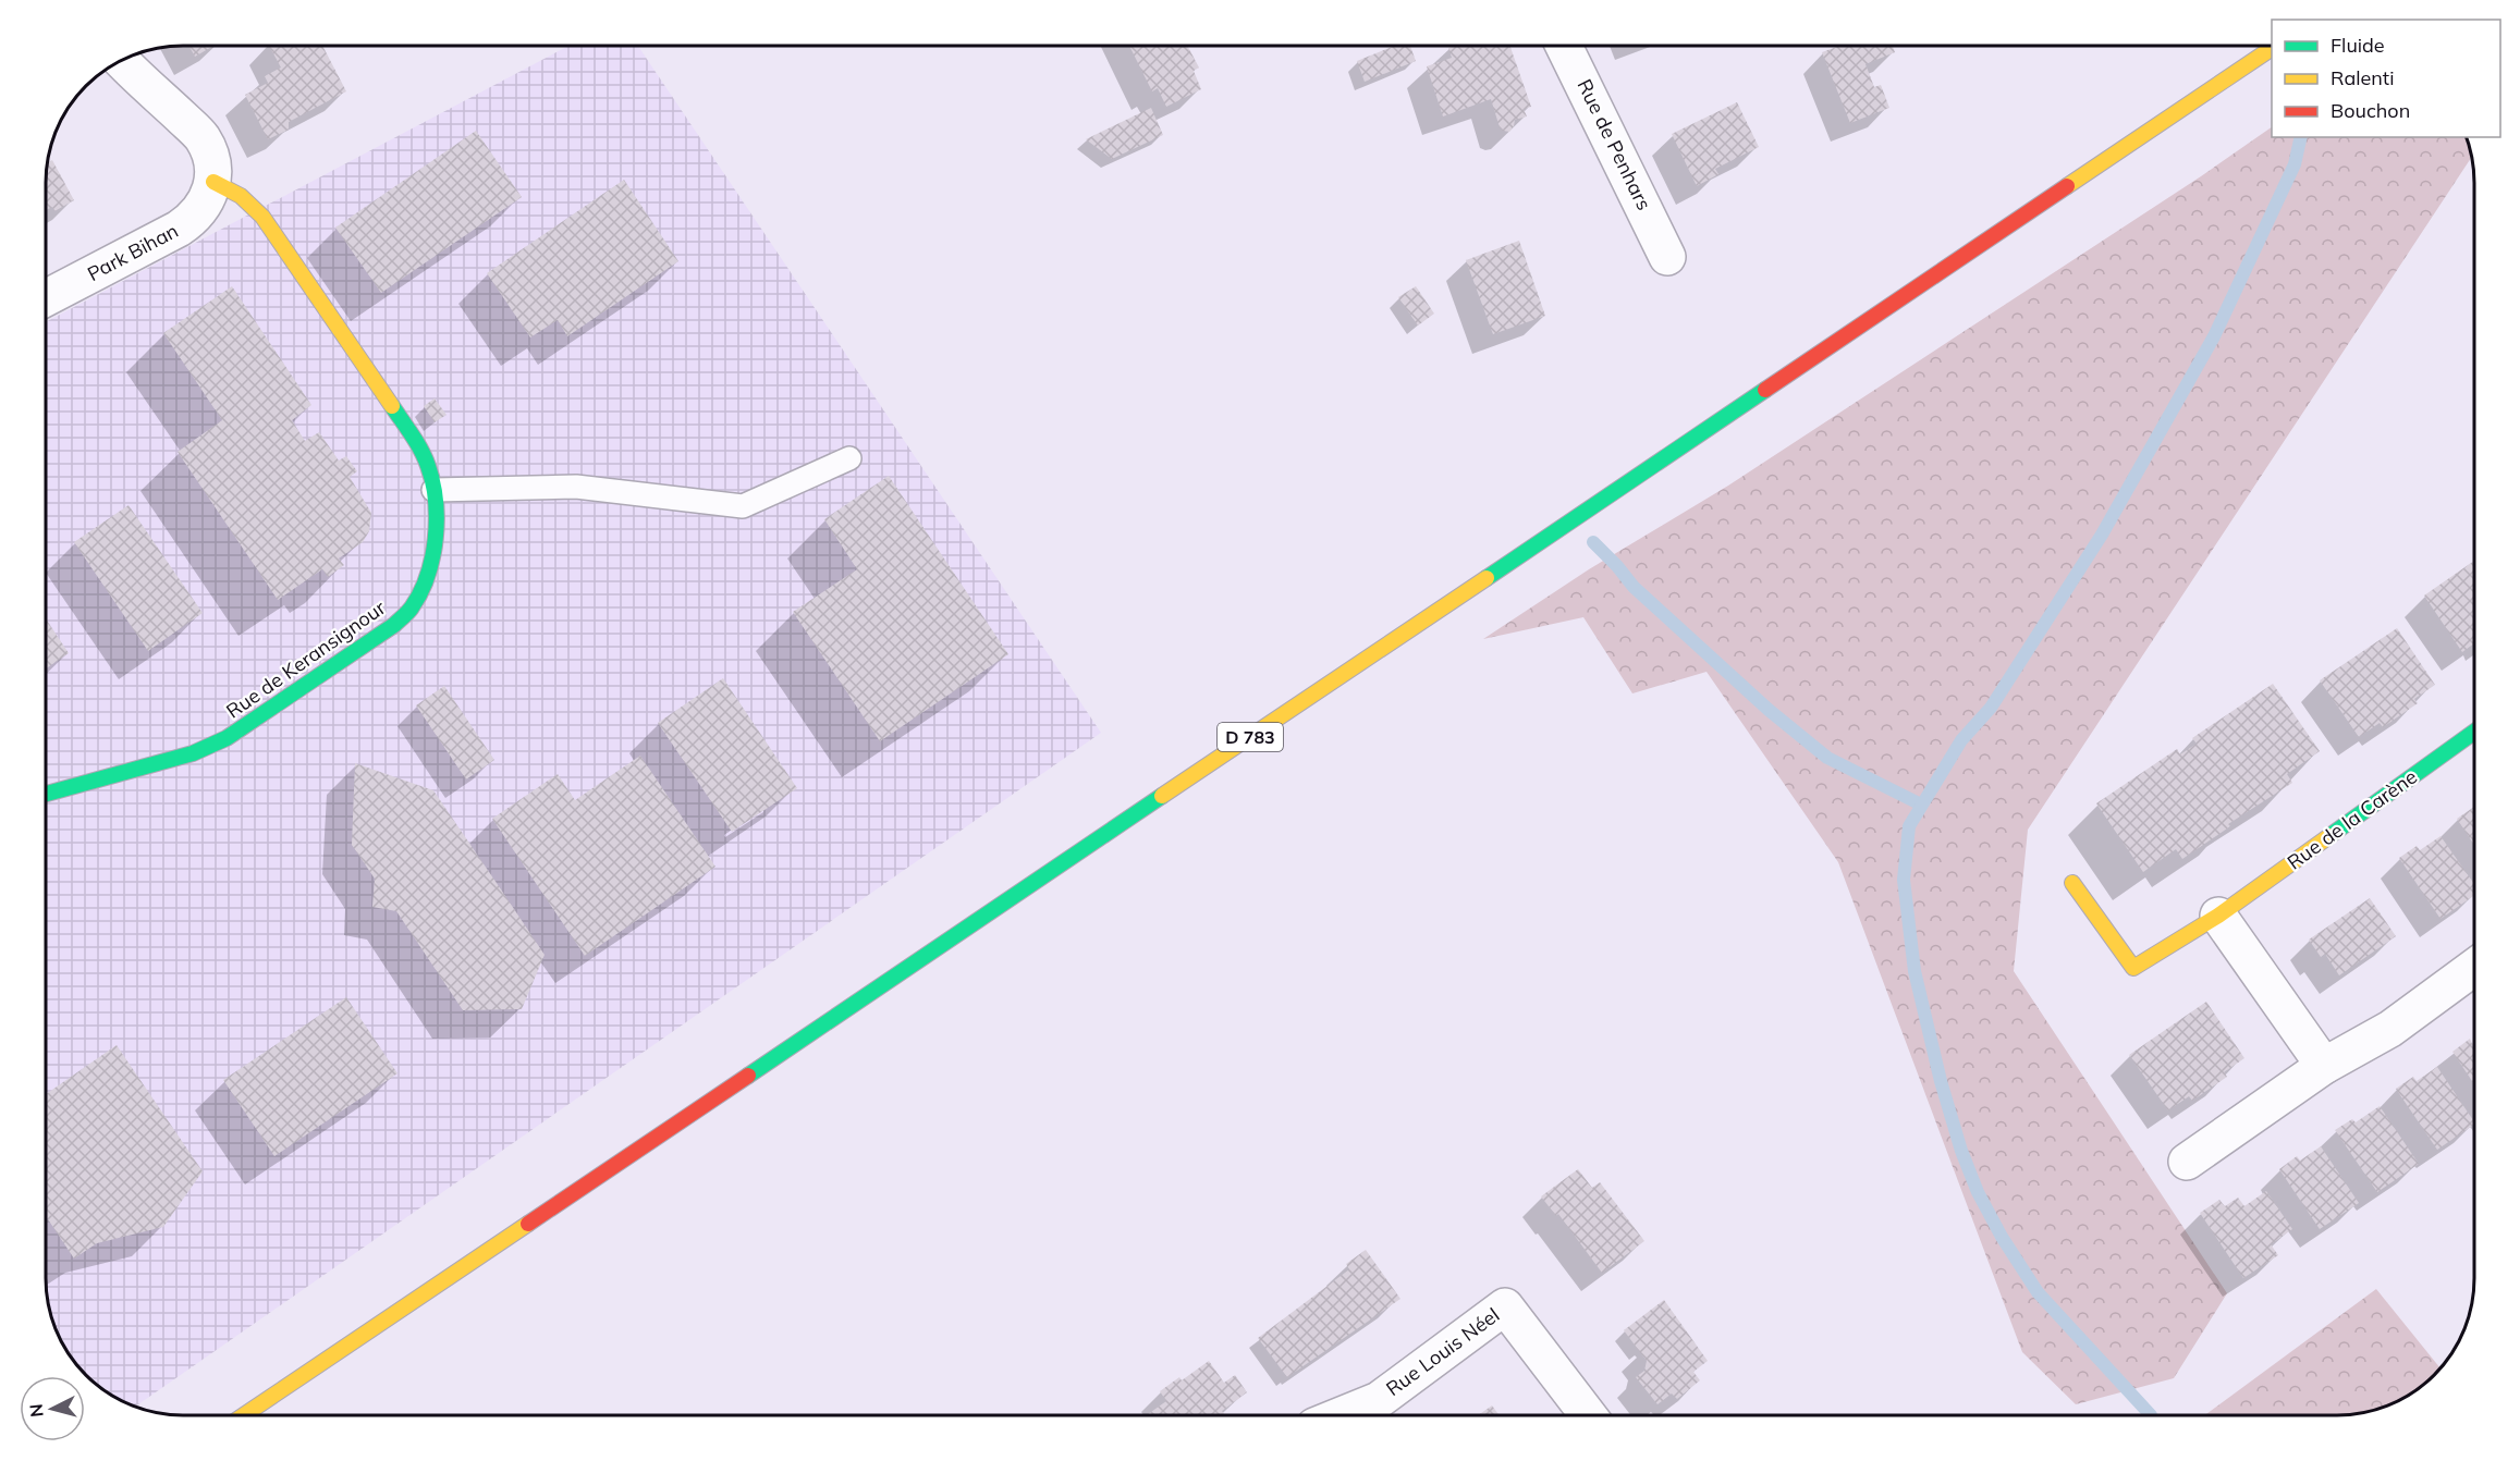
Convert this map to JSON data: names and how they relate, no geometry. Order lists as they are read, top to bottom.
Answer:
{
  "streets": {
    "main road": ["Rue de Keransignour", "D 783", "Rue de la Carène"],
    "street": ["Rue de Penhars", "Park Bihan", "Rue Louis Néel"]
  },
  "crossings": [
    ["Park Bihan", "Rue de Keransignour"]
  ],
  "legend": ["Fluide", "Ralenti", "Bouchon"],
  "north": "left"
}
